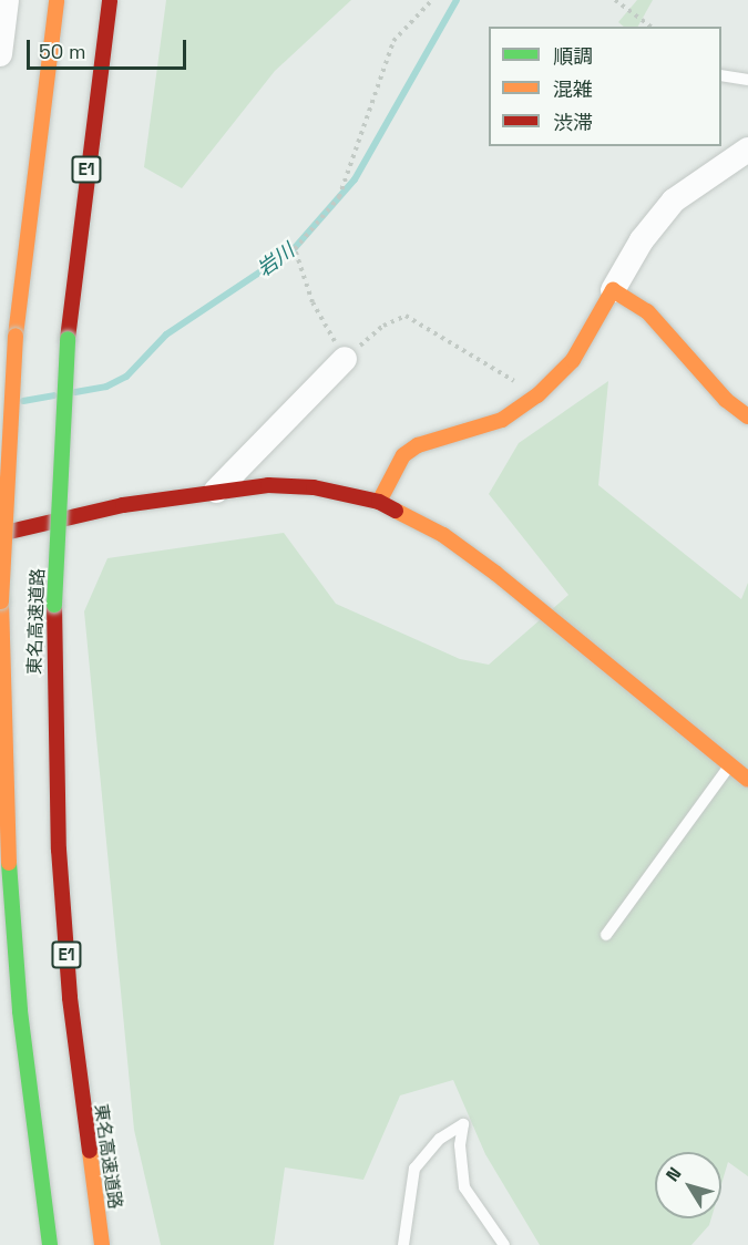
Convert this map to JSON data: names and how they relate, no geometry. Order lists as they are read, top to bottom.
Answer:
{
  "streets": {
    "main road": ["E1", "東名高速道路"]
  },
  "water": ["岩川"],
  "legend": ["順調", "混雑", "渋滞"],
  "scale_bar": "50 m",
  "north": "top left"
}
